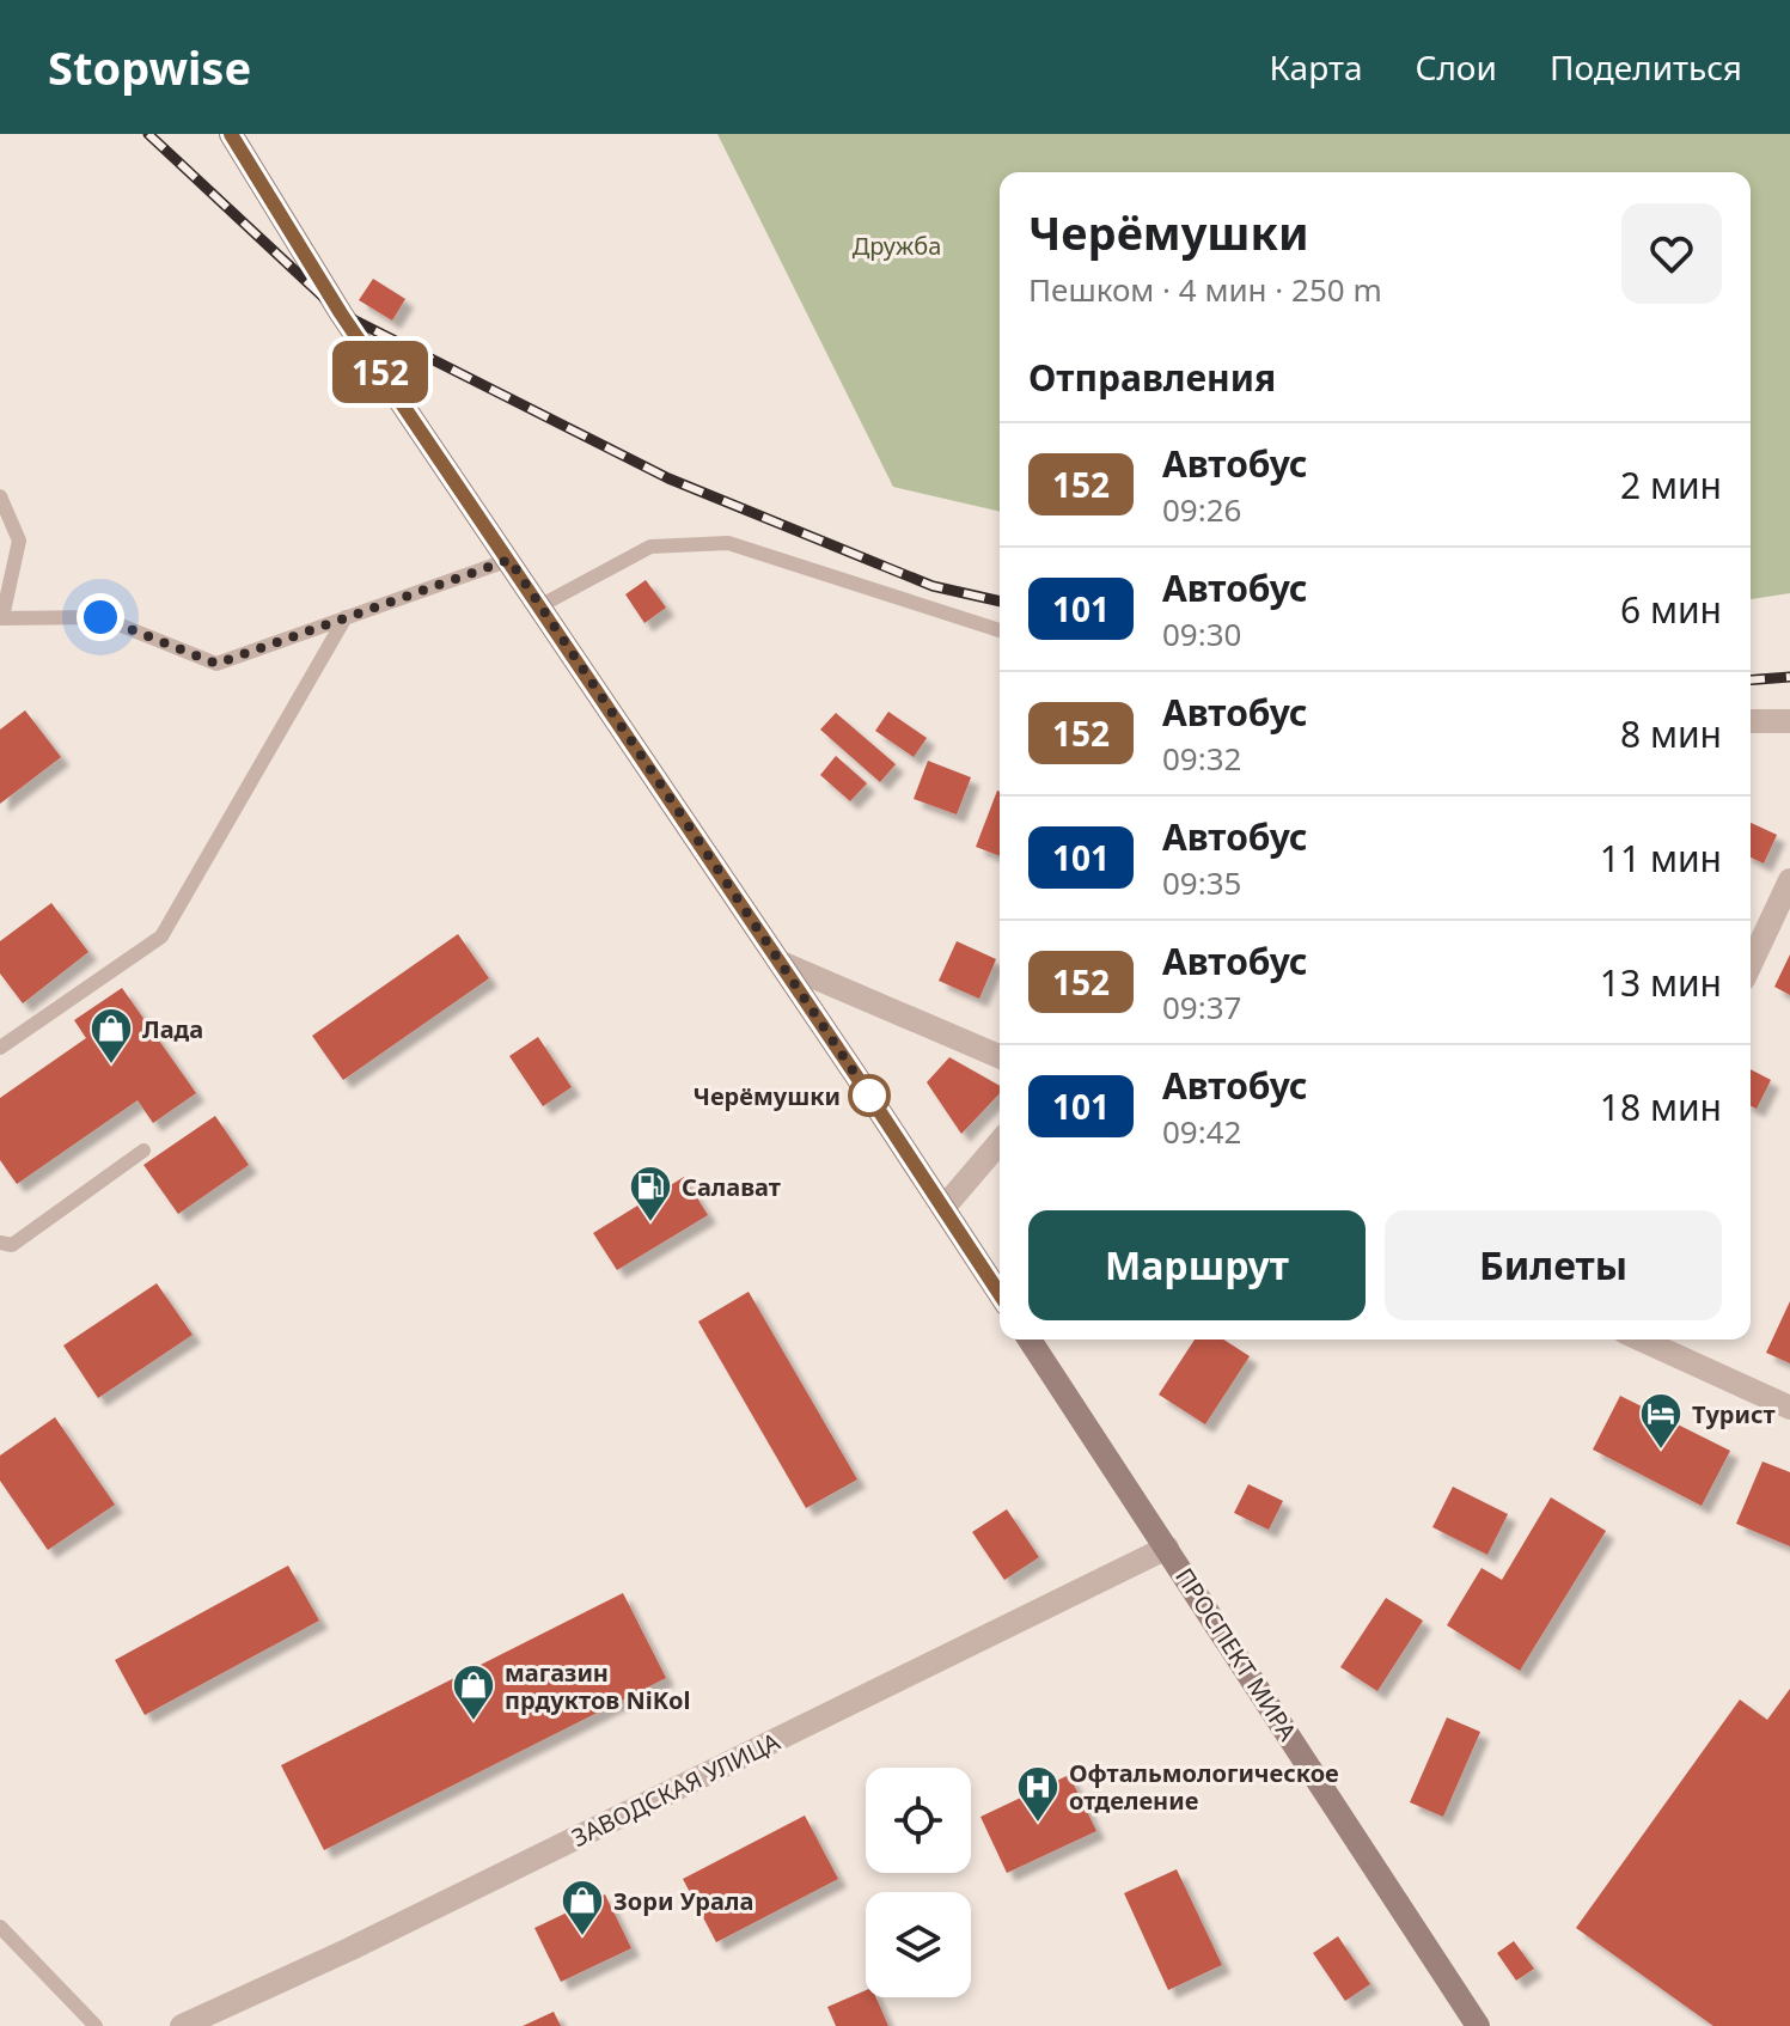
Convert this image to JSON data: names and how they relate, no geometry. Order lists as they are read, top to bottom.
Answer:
{
  "streets": {
    "main road": ["ПРОСПЕКТ МИРА"],
    "street": ["ЗАВОДСКАЯ УЛИЦА"]
  },
  "crossings": [
    ["ПРОСПЕКТ МИРА", "ЗАВОДСКАЯ УЛИЦА"]
  ],
  "parks": ["Дружба"],
  "places": {
    "shop": ["Лада", "магазин прдуктов NiKol", "Зори Урала"],
    "other": ["Черёмушки"],
    "fuel station": ["Салават"],
    "hotel": ["Турист"],
    "hospital": ["Офтальмологическое отделение"]
  },
  "lines": ["bus line 152"],
  "page": {
    "header": "Stopwise",
    "nav": ["Карта", "Слои", "Поделиться"],
    "on_map": "152",
    "heading": [
      ["Черёмушки", "Пешком · 4 мин · 250 m"],
      "Отправления"
    ],
    "list": [
      {
        "mark": "152",
        "name": "Автобус",
        "note": "09:26",
        "value": "2 мин"
      },
      {
        "mark": "101",
        "name": "Автобус",
        "note": "09:30",
        "value": "6 мин"
      },
      {
        "mark": "152",
        "name": "Автобус",
        "note": "09:32",
        "value": "8 мин"
      },
      {
        "mark": "101",
        "name": "Автобус",
        "note": "09:35",
        "value": "11 мин"
      },
      {
        "mark": "152",
        "name": "Автобус",
        "note": "09:37",
        "value": "13 мин"
      },
      {
        "mark": "101",
        "name": "Автобус",
        "note": "09:42",
        "value": "18 мин"
      }
    ],
    "buttons": ["Маршрут", "Билеты"]
  }
}
